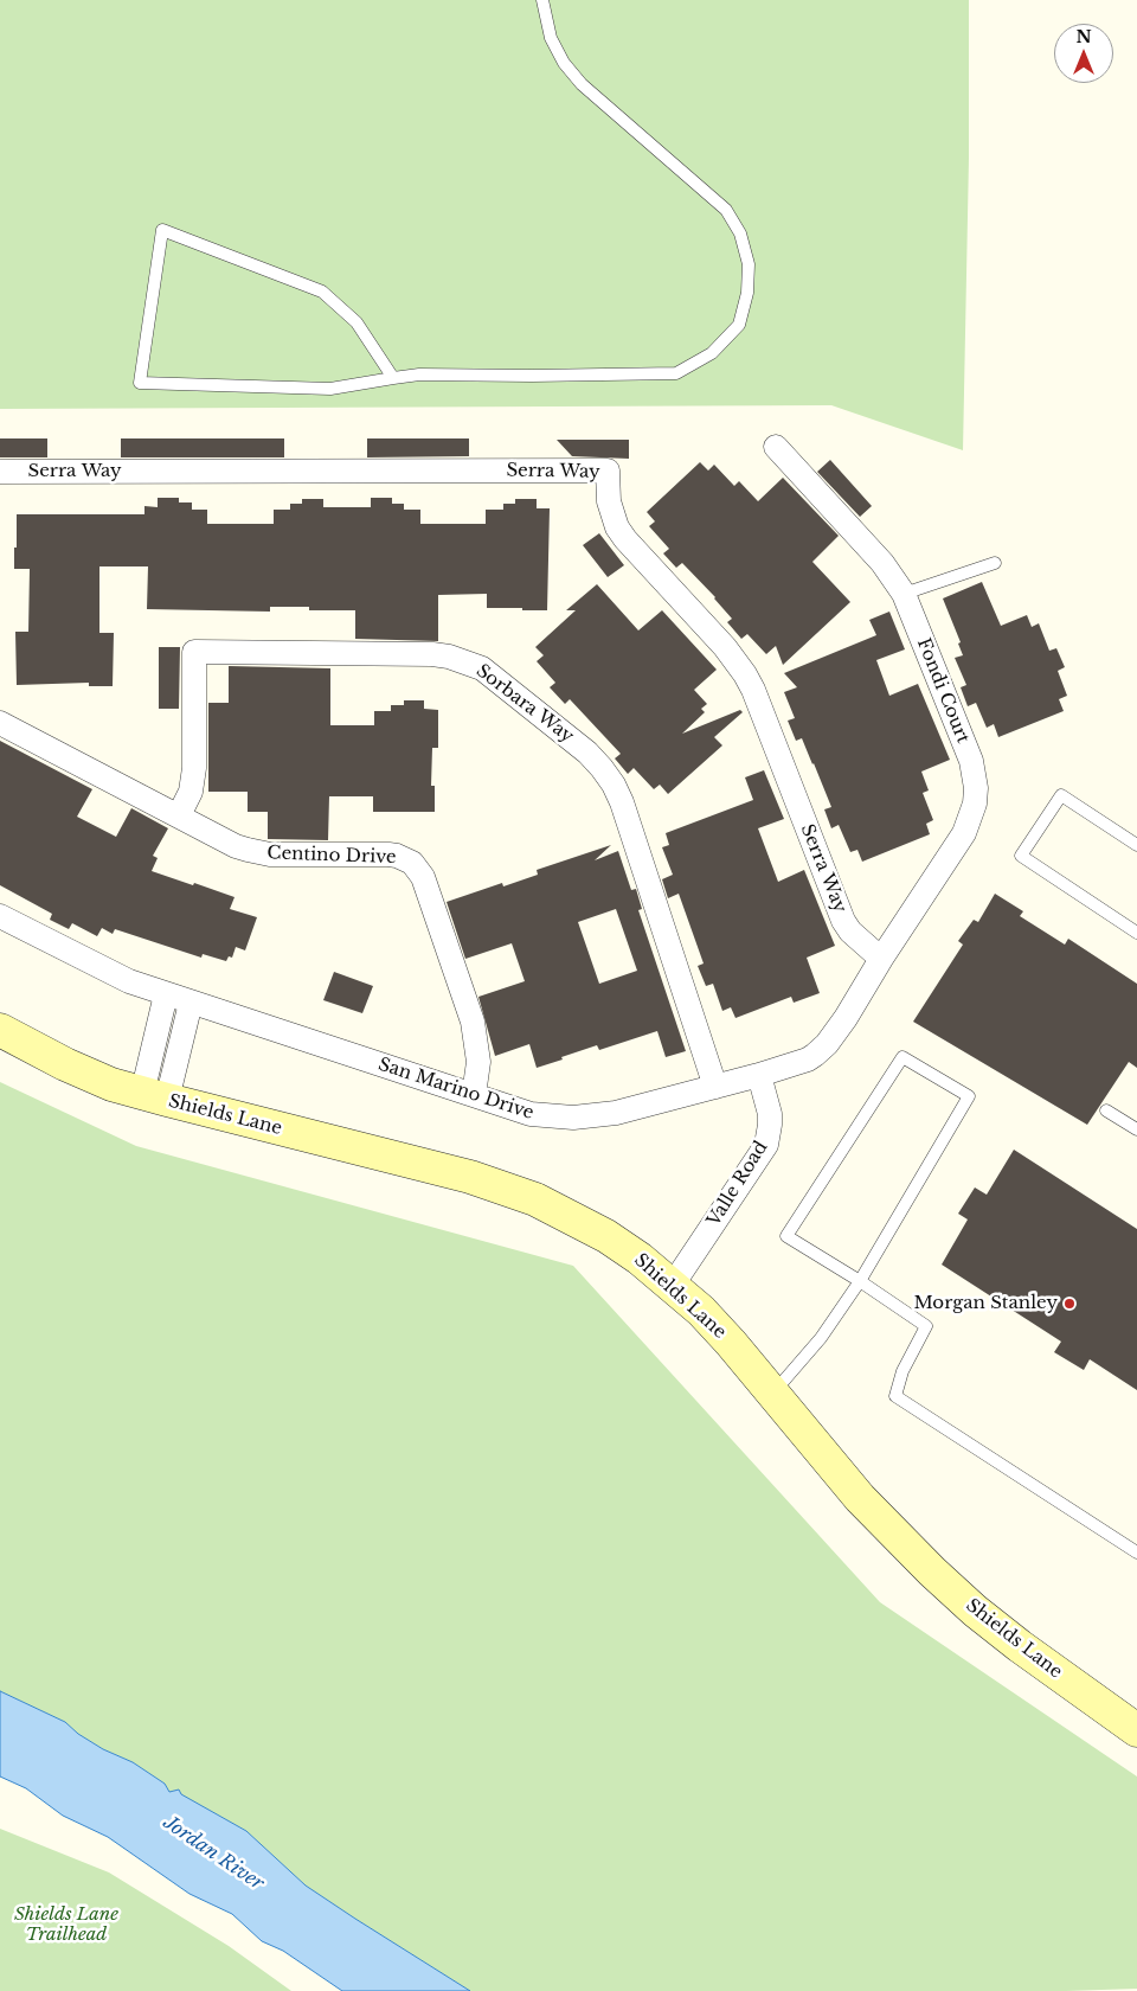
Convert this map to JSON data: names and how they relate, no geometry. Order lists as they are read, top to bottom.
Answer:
{
  "streets": {
    "main road": ["Shields Lane"],
    "street": [
      "Serra Way",
      "Fondi Court",
      "Sorbara Way",
      "Centino Drive",
      "San Marino Drive",
      "Valle Road"
    ]
  },
  "crossings": [
    ["Serra Way", "Fondi Court"],
    ["Serra Way", "San Marino Drive"],
    ["Fondi Court", "San Marino Drive"],
    ["Sorbara Way", "Centino Drive"],
    ["Sorbara Way", "San Marino Drive"],
    ["Centino Drive", "San Marino Drive"],
    ["San Marino Drive", "Valle Road"],
    ["Shields Lane", "Valle Road"]
  ],
  "water": ["Jordan River"],
  "parks": ["Shields Lane Trailhead"],
  "places": ["Morgan Stanley"],
  "north": "top"
}
